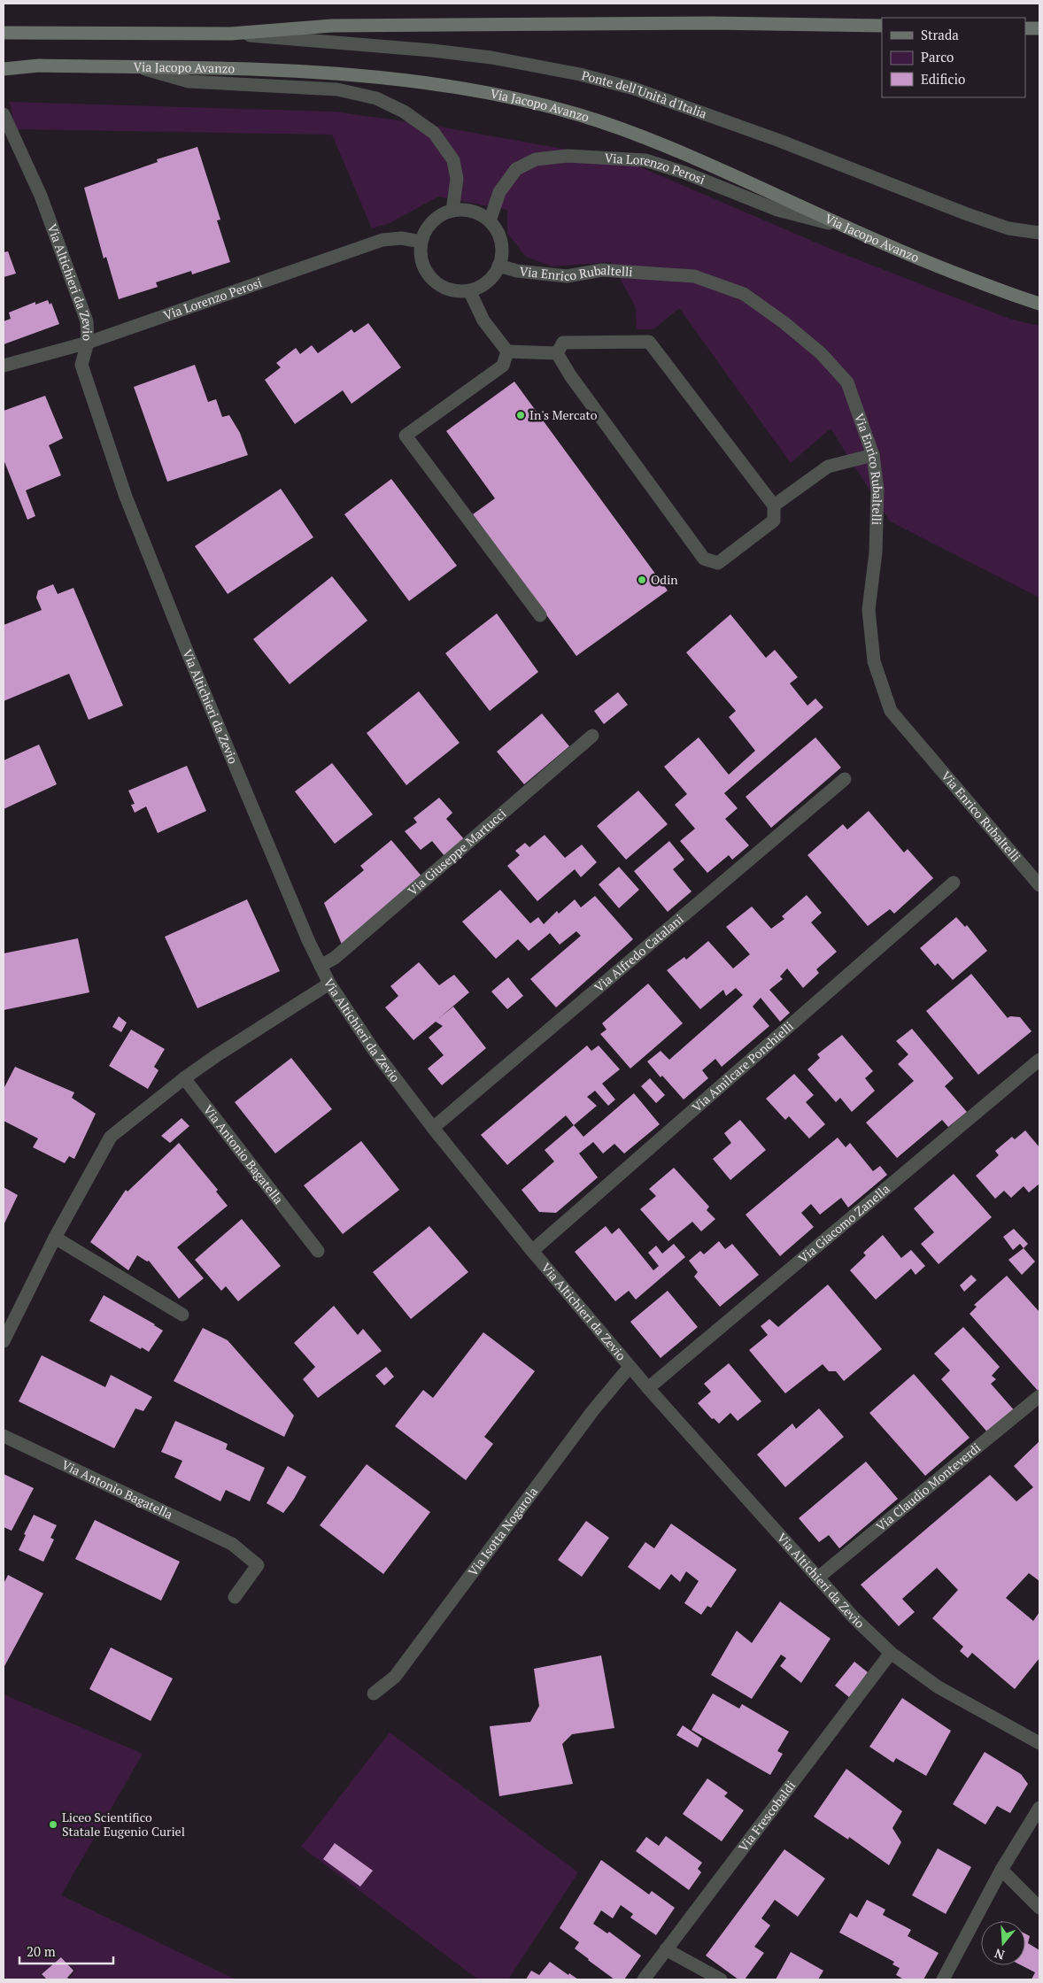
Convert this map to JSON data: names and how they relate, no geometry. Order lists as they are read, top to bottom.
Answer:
{
  "streets": {
    "main road": ["Via Jacopo Avanzo"],
    "street": [
      "Ponte dell'Unità d'Italia",
      "Via Lorenzo Perosi",
      "Via Enrico Rubaltelli",
      "Via Altichieri da Zevio",
      "Via Giuseppe Martucci",
      "Via Alfredo Catalani",
      "Via Amilcare Ponchielli",
      "Via Antonio Bagatella",
      "Via Giacomo Zanella",
      "Via Claudio Monteverdi",
      "Via Isotta Nogarola",
      "Via Frescobaldi"
    ]
  },
  "crossings": [
    ["Via Jacopo Avanzo", "Via Lorenzo Perosi"],
    ["Via Lorenzo Perosi", "Via Enrico Rubaltelli"],
    ["Via Lorenzo Perosi", "Via Altichieri da Zevio"],
    ["Via Altichieri da Zevio", "Via Giuseppe Martucci"],
    ["Via Altichieri da Zevio", "Via Alfredo Catalani"],
    ["Via Altichieri da Zevio", "Via Amilcare Ponchielli"],
    ["Via Altichieri da Zevio", "Via Giacomo Zanella"],
    ["Via Altichieri da Zevio", "Via Claudio Monteverdi"],
    ["Via Altichieri da Zevio", "Via Isotta Nogarola"],
    ["Via Altichieri da Zevio", "Via Frescobaldi"]
  ],
  "places": ["In's Mercato", "Odin", "Liceo Scientifico Statale Eugenio Curiel"],
  "legend": ["Strada", "Parco", "Edificio"],
  "scale_bar": "20 m",
  "north": "bottom"
}
